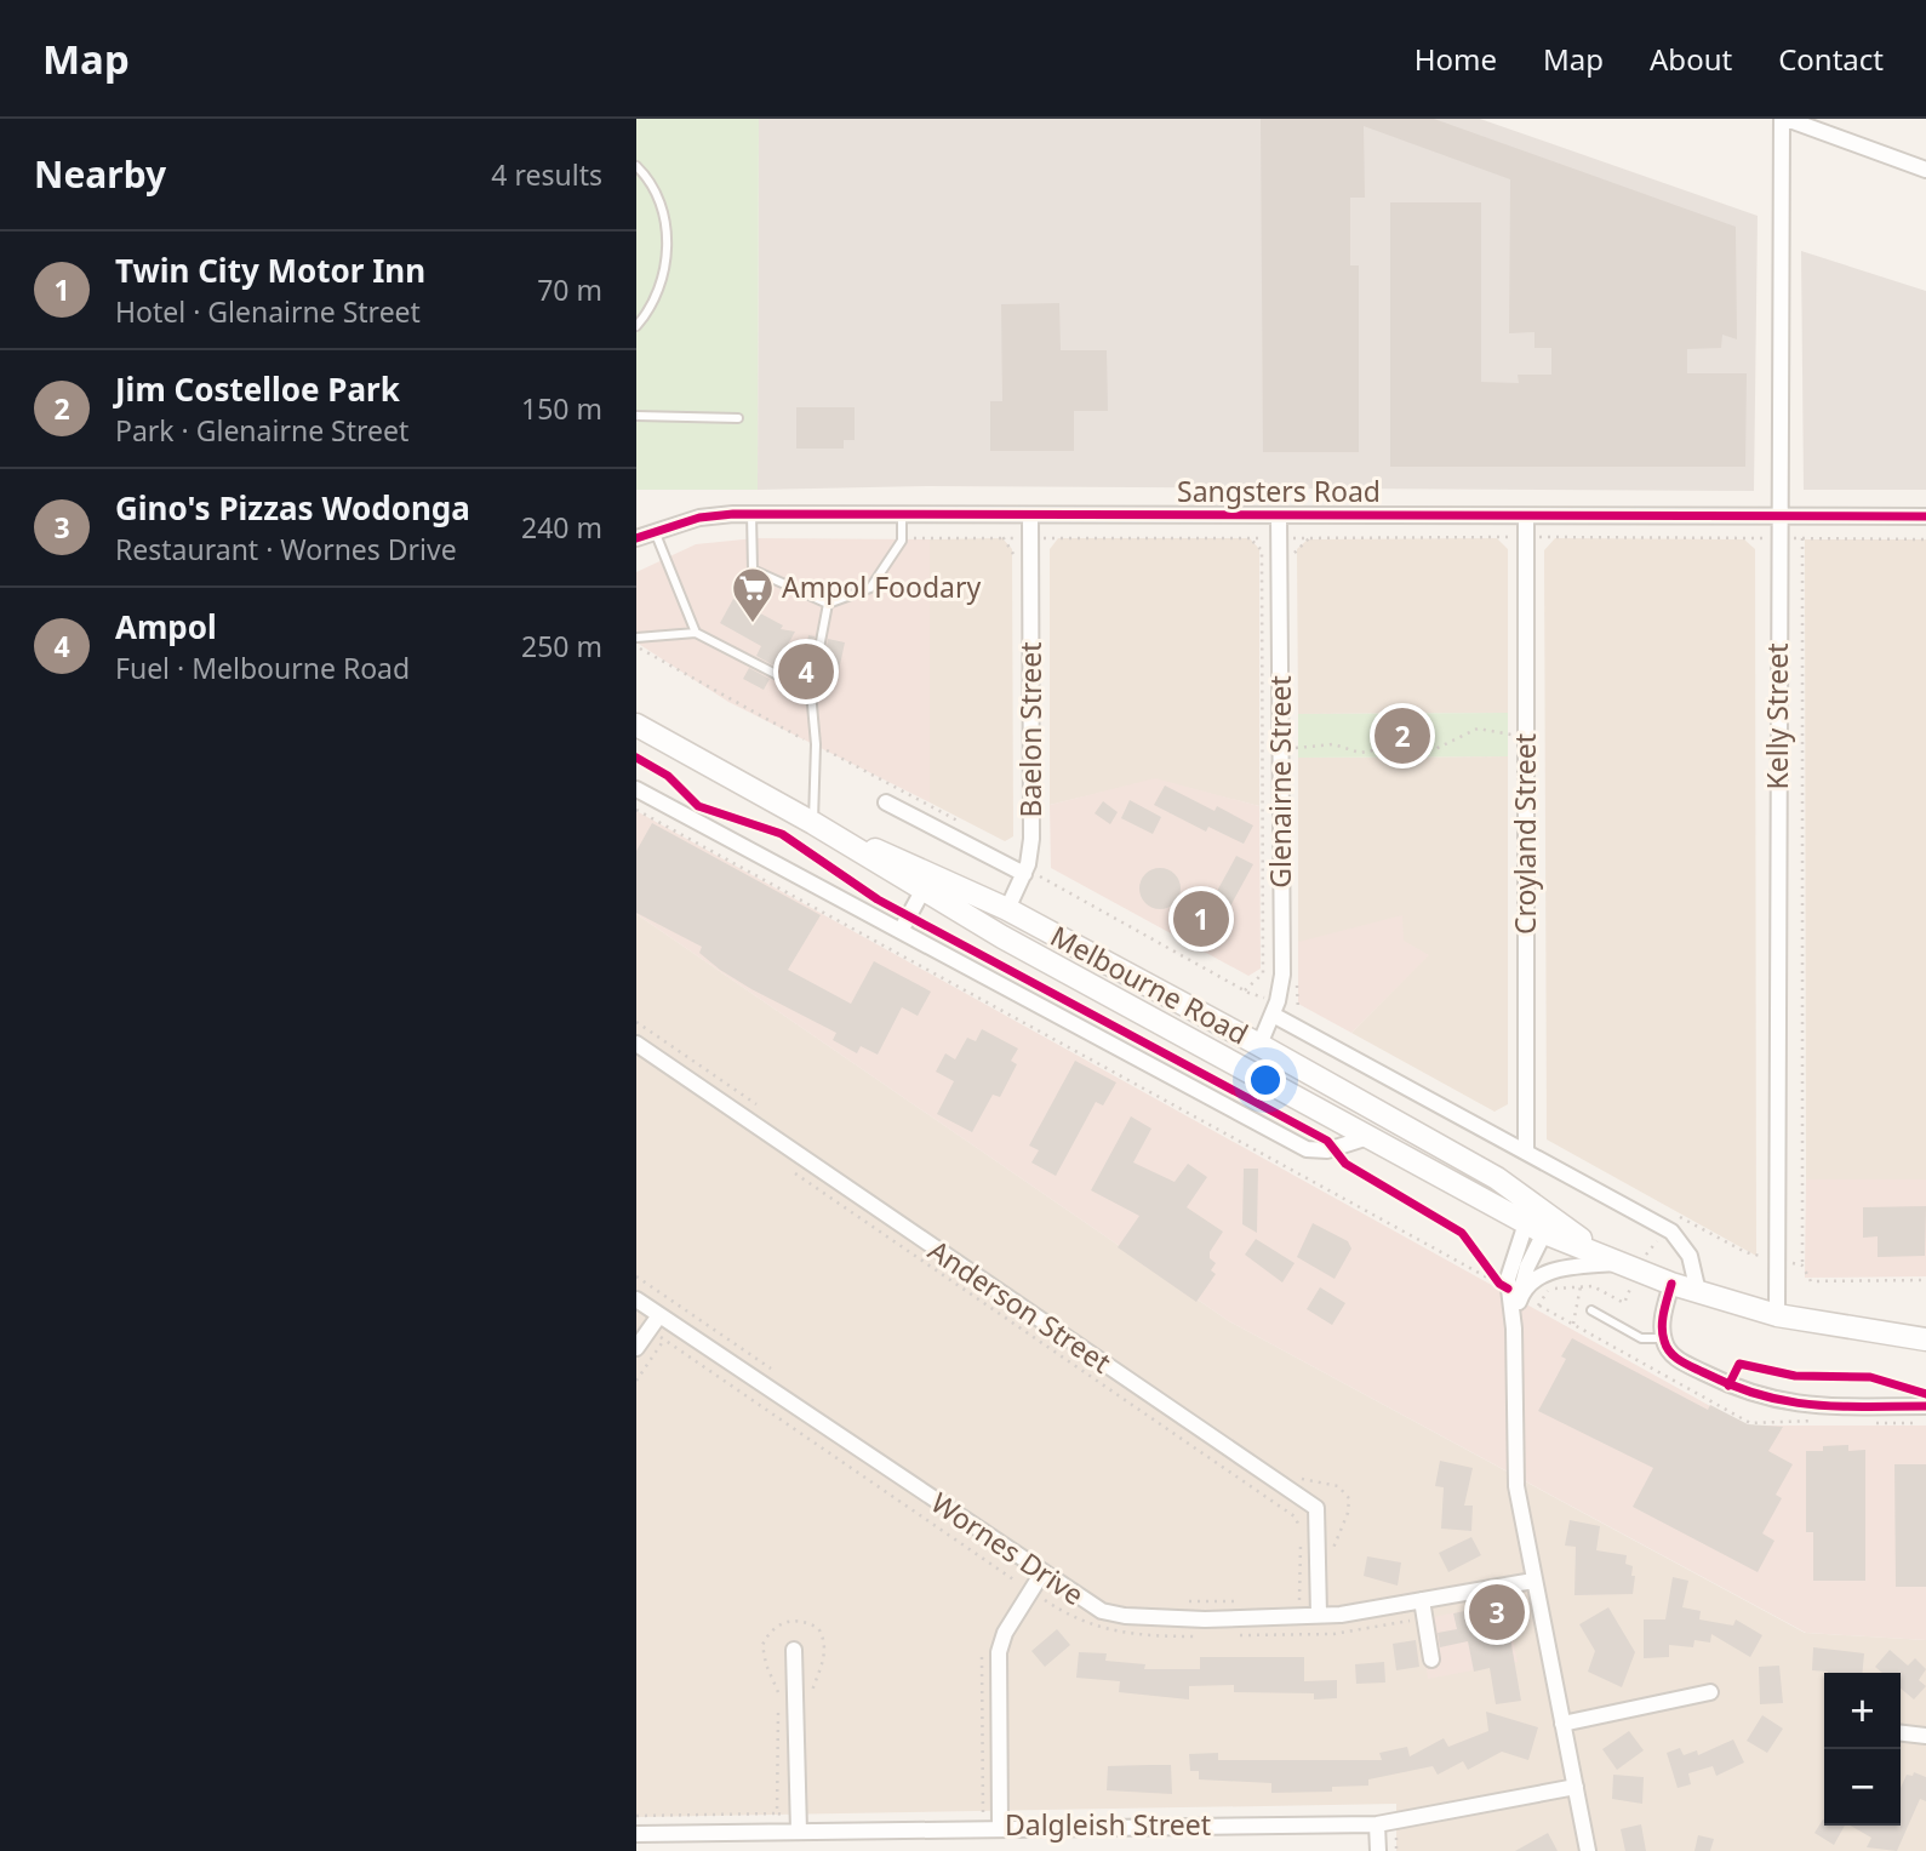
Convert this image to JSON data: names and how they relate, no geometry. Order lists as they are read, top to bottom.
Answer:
{
  "streets": {
    "main road": ["Baelon Street", "Melbourne Road"],
    "street": [
      "Sangsters Road",
      "Kelly Street",
      "Glenairne Street",
      "Croyland Street",
      "Anderson Street",
      "Wornes Drive",
      "Dalgleish Street"
    ]
  },
  "crossings": [
    ["Sangsters Road", "Kelly Street"],
    ["Sangsters Road", "Baelon Street"],
    ["Sangsters Road", "Glenairne Street"],
    ["Sangsters Road", "Croyland Street"],
    ["Kelly Street", "Melbourne Road"],
    ["Baelon Street", "Melbourne Road"],
    ["Glenairne Street", "Melbourne Road"],
    ["Croyland Street", "Melbourne Road"],
    ["Anderson Street", "Wornes Drive"]
  ],
  "places": {
    "supermarket": ["Ampol Foodary"]
  },
  "page": {
    "header": "Map",
    "nav": [
      "Home",
      "Map",
      "About",
      "Contact"
    ],
    "heading": ["Nearby", "4 results"],
    "list": [
      {
        "mark": "1",
        "name": "Twin City Motor Inn",
        "note": "Hotel · Glenairne Street",
        "value": "70 m"
      },
      {
        "mark": "2",
        "name": "Jim Costelloe Park",
        "note": "Park · Glenairne Street",
        "value": "150 m"
      },
      {
        "mark": "3",
        "name": "Gino's Pizzas Wodonga",
        "note": "Restaurant · Wornes Drive",
        "value": "240 m"
      },
      {
        "mark": "4",
        "name": "Ampol",
        "note": "Fuel · Melbourne Road",
        "value": "250 m"
      }
    ],
    "pins": [
      "4",
      "2",
      "1",
      "3"
    ],
    "map_buttons": ["+", "−"]
  }
}
